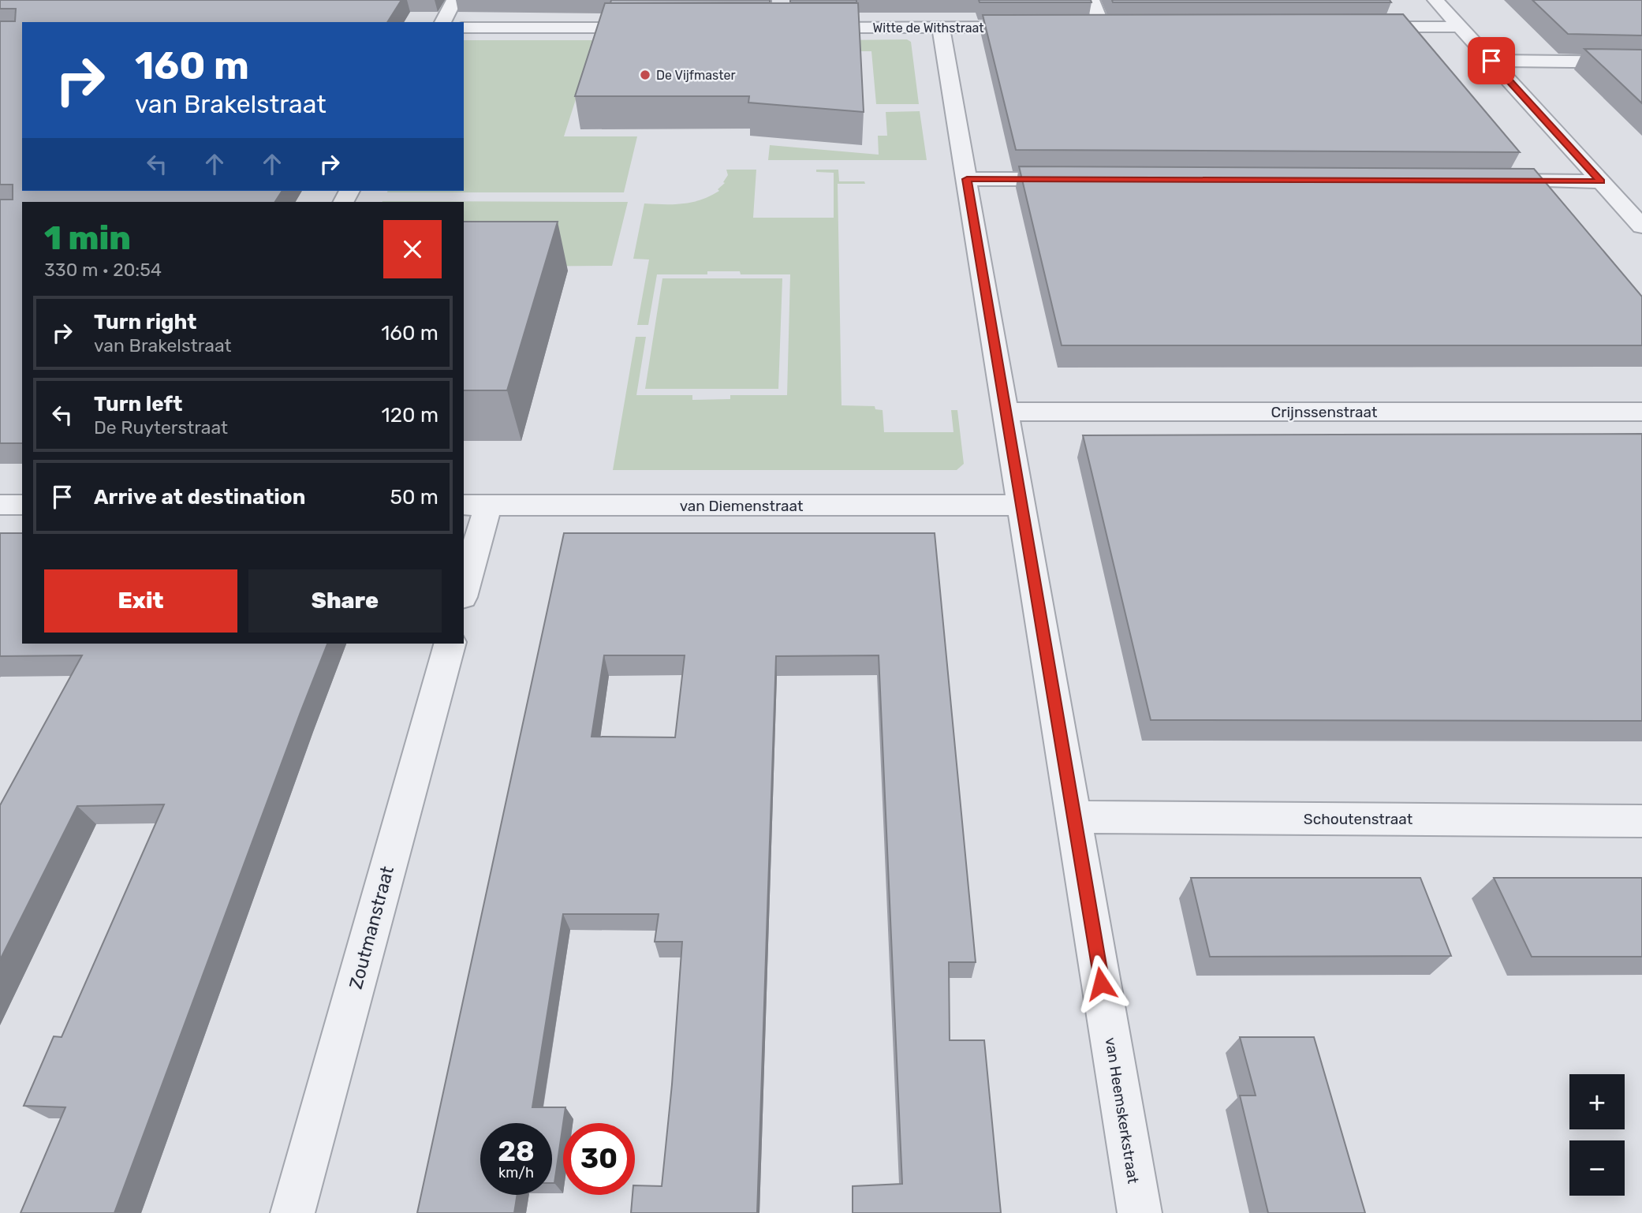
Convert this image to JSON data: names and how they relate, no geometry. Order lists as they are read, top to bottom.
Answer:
{
  "streets": {
    "street": [
      "Witte de Withstraat",
      "Crijnssenstraat",
      "van Diemenstraat",
      "Schoutenstraat",
      "Zoutmanstraat",
      "van Heemskerkstraat"
    ]
  },
  "crossings": [
    ["Witte de Withstraat", "van Heemskerkstraat"],
    ["Crijnssenstraat", "van Heemskerkstraat"],
    ["van Diemenstraat", "van Heemskerkstraat"],
    ["Schoutenstraat", "van Heemskerkstraat"]
  ],
  "places": ["De Vijfmaster"],
  "page": {
    "turn": ["160 m", "van Brakelstraat"],
    "heading": ["1 min", "330 m · 20:54"],
    "list": [
      {
        "name": "Turn right",
        "note": "van Brakelstraat",
        "value": "160 m"
      },
      {
        "name": "Turn left",
        "note": "De Ruyterstraat",
        "value": "120 m"
      },
      {
        "name": "Arrive at destination",
        "value": "50 m"
      }
    ],
    "buttons": ["Exit", "Share"],
    "map_buttons": ["+", "−"],
    "speed": "28 km/h",
    "limit": "30"
  }
}
